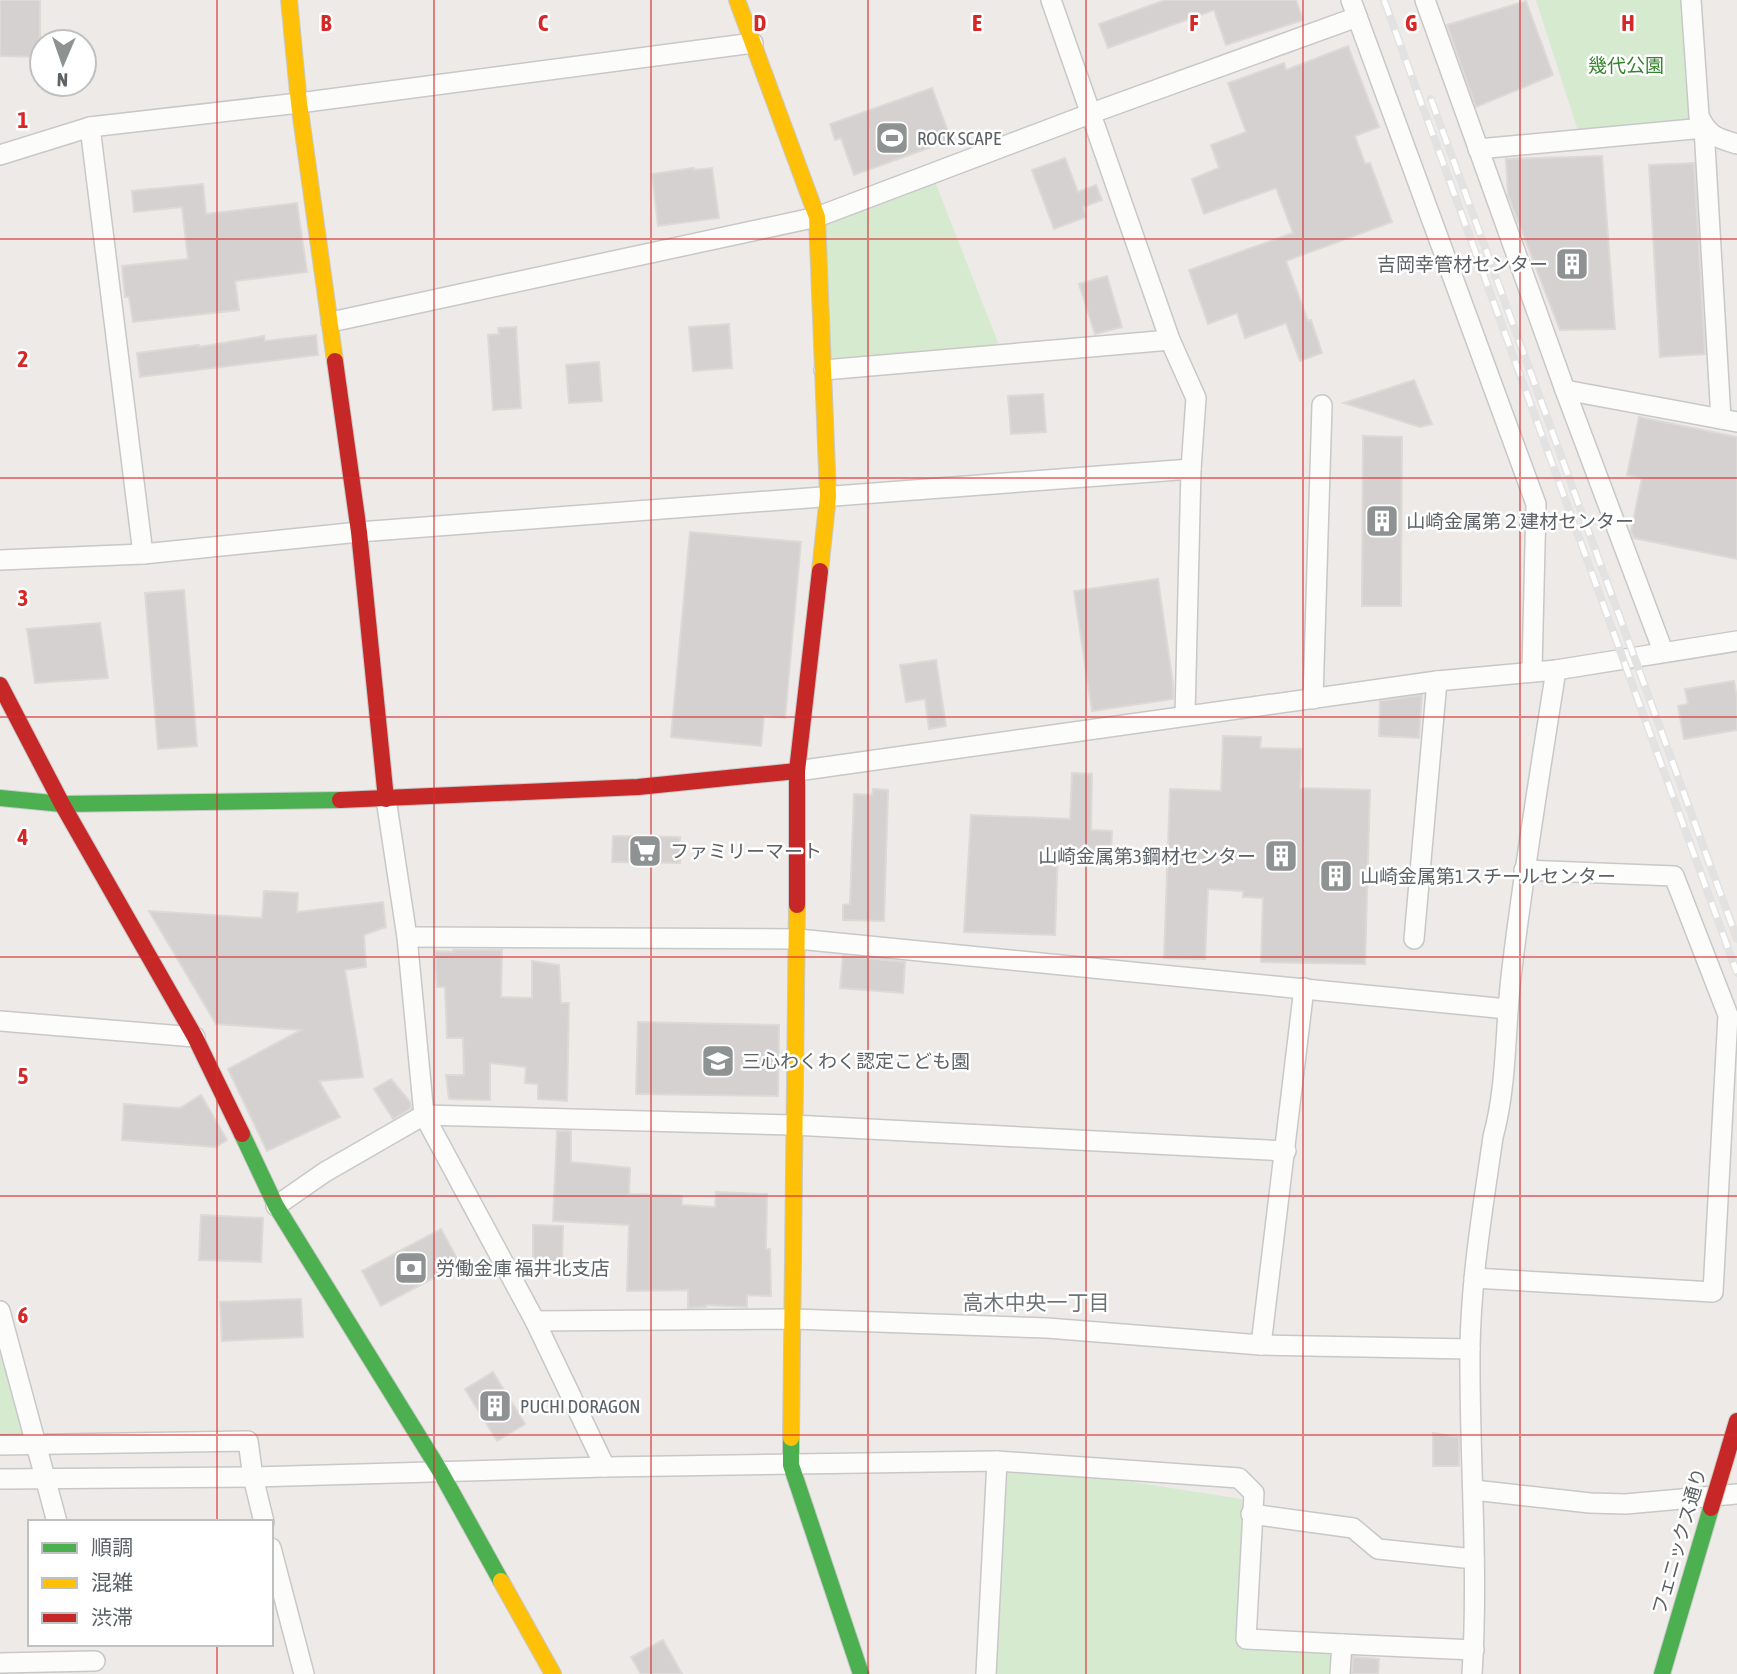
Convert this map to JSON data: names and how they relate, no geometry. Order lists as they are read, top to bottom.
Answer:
{
  "streets": {
    "street": ["フェニックス通り"]
  },
  "districts": ["高木中央一丁目"],
  "parks": ["幾代公園"],
  "places": {
    "sports": ["ROCK SCAPE"],
    "building": [
      "吉岡幸管材センター",
      "山崎金属第２建材センター",
      "山崎金属第3鋼材センター",
      "山崎金属第1スチールセンター",
      "PUCHI DORAGON"
    ],
    "supermarket": ["ファミリーマート"],
    "school or university": ["三心わくわく認定こども園"],
    "bank": ["労働金庫 福井北支店"]
  },
  "legend": ["順調", "混雑", "渋滞"],
  "north": "bottom",
  "grid": {
    "columns": [
      "B",
      "C",
      "D",
      "E",
      "F",
      "G",
      "H"
    ],
    "rows": [
      "1",
      "2",
      "3",
      "4",
      "5",
      "6"
    ]
  }
}
